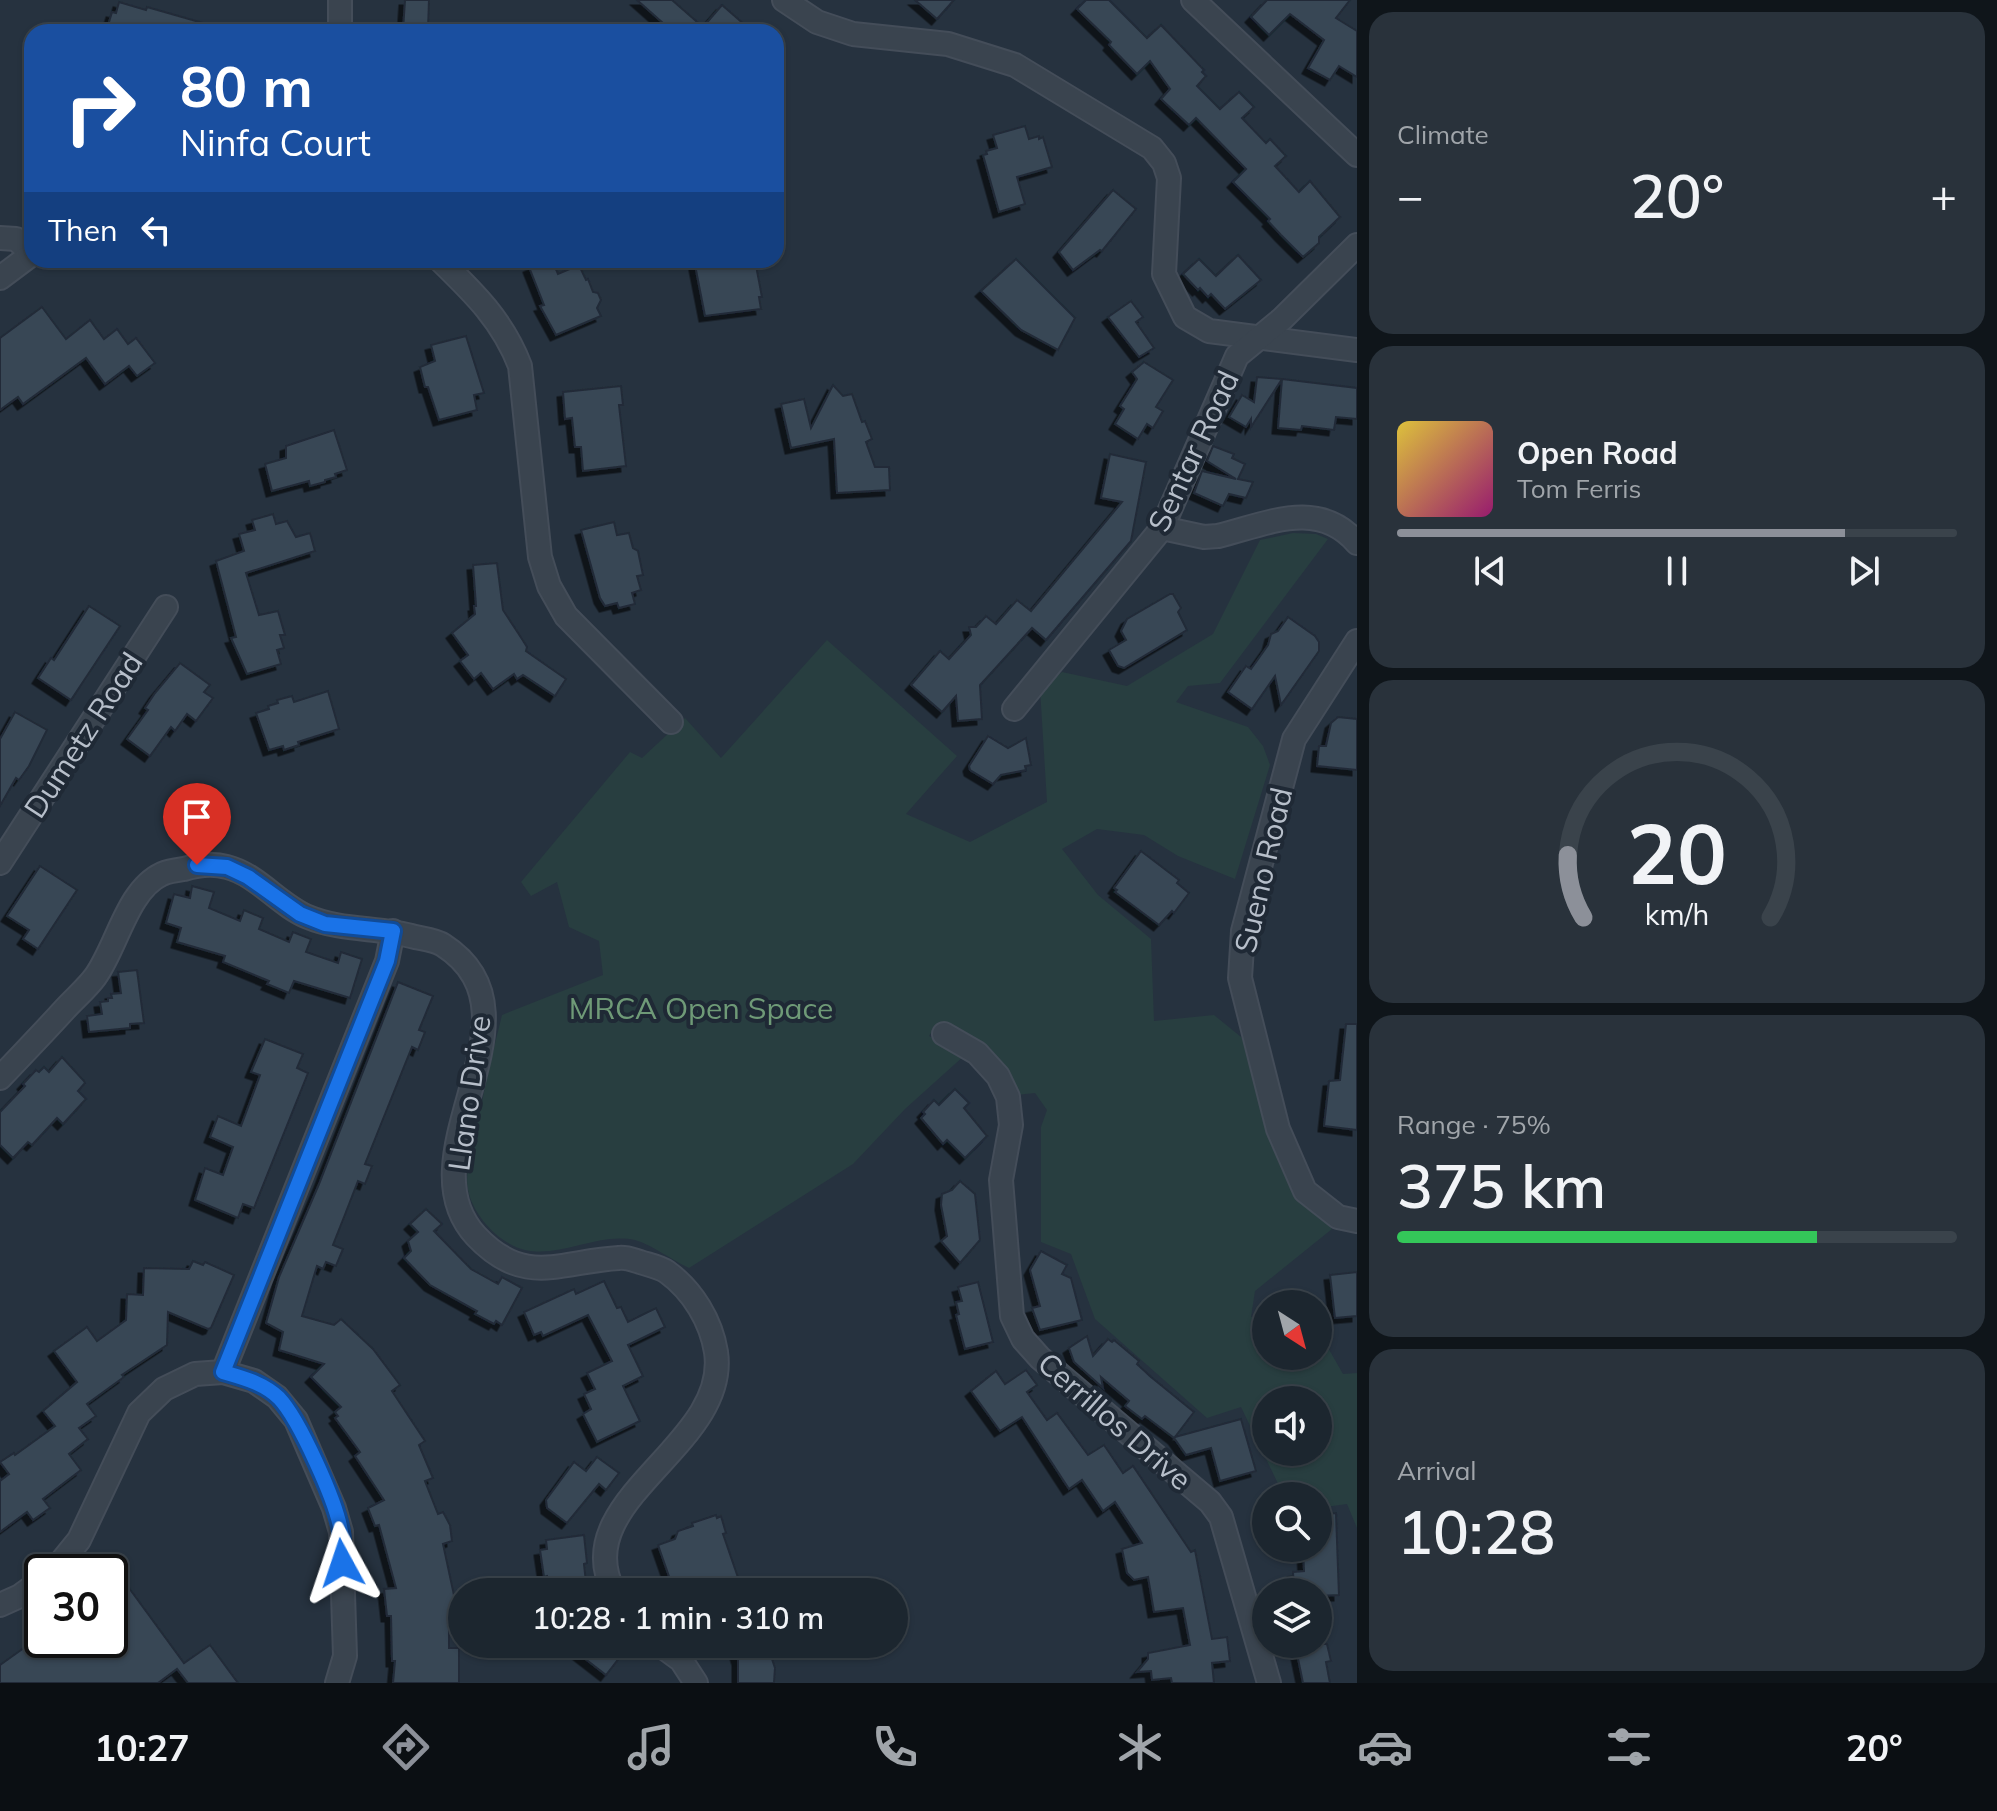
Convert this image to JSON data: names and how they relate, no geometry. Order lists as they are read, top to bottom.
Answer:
{
  "streets": {
    "street": [
      "Sentar Road",
      "Dumetz Road",
      "Sueno Road",
      "Llano Drive",
      "Cerrillos Drive"
    ]
  },
  "parks": ["MRCA Open Space"],
  "north": "bottom right",
  "page": {
    "tile": [
      "Climate",
      ["Range · 75%", "375 km"],
      ["Arrival", "10:28"]
    ],
    "turn": ["80 m", "Ninfa Court"],
    "heat": ["−", "20°", "+"],
    "then": "Then",
    "song": ["Open Road", "Tom Ferris"],
    "limit": "30",
    "trip": "10:28 · 1 min · 310 m",
    "tabs": ["10:27", "20°"],
    "gauge": ["20", "km/h"]
  }
}
